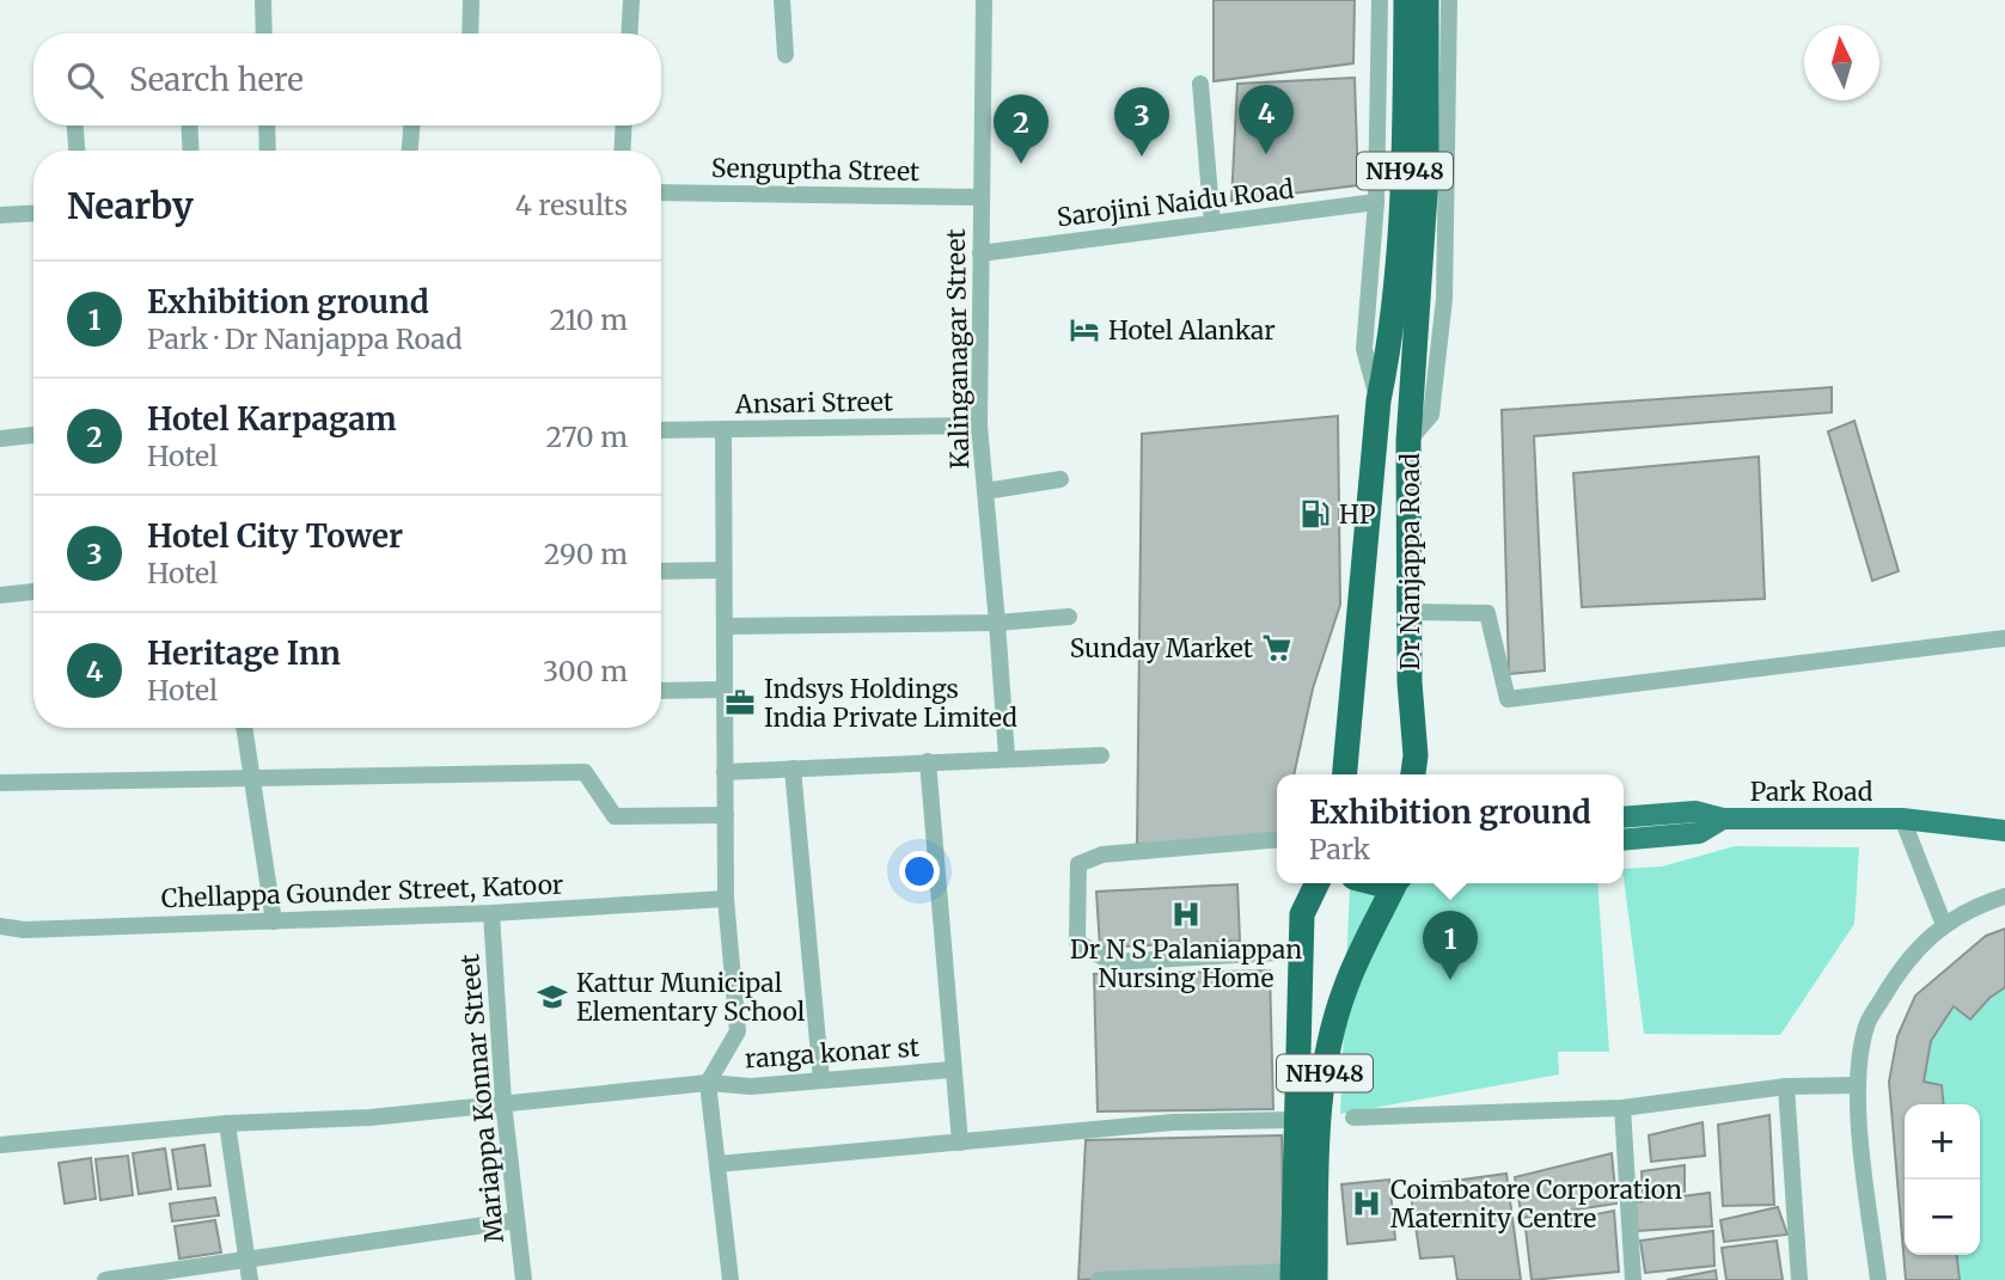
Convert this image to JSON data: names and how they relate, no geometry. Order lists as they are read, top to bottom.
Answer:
{
  "streets": {
    "highway": ["NH948", "Dr Nanjappa Road"],
    "main road": ["Park Road"],
    "street": [
      "Senguptha Street",
      "Sarojini Naidu Road",
      "Kalinganagar Street",
      "Ansari Street",
      "Chellappa Gounder Street, Katoor",
      "ranga konar st",
      "Mariappa Konnar Street"
    ]
  },
  "crossings": [
    ["Senguptha Street", "Kalinganagar Street"],
    ["NH948", "Dr Nanjappa Road"],
    ["Sarojini Naidu Road", "Kalinganagar Street"],
    ["Sarojini Naidu Road", "Dr Nanjappa Road"],
    ["Kalinganagar Street", "Ansari Street"],
    ["Chellappa Gounder Street, Katoor", "Mariappa Konnar Street"],
    ["ranga konar st", "Mariappa Konnar Street"]
  ],
  "places": {
    "hotel": ["Hotel Alankar"],
    "fuel station": ["HP"],
    "supermarket": ["Sunday Market"],
    "office": ["Indsys Holdings India Private Limited"],
    "hospital": ["Dr N S Palaniappan Nursing Home", "Coimbatore Corporation Maternity Centre"],
    "school or university": ["Kattur Municipal Elementary School"]
  },
  "north": "top",
  "page": {
    "search": "Search here",
    "pins": [
      "4",
      "3",
      "2",
      "1"
    ],
    "heading": ["Nearby", "4 results"],
    "list": [
      {
        "mark": "1",
        "name": "Exhibition ground",
        "note": "Park · Dr Nanjappa Road",
        "value": "210 m"
      },
      {
        "mark": "2",
        "name": "Hotel Karpagam",
        "note": "Hotel",
        "value": "270 m"
      },
      {
        "mark": "3",
        "name": "Hotel City Tower",
        "note": "Hotel",
        "value": "290 m"
      },
      {
        "mark": "4",
        "name": "Heritage Inn",
        "note": "Hotel",
        "value": "300 m"
      }
    ],
    "popup": ["Exhibition ground", "Park"],
    "map_buttons": ["+", "−"]
  }
}
